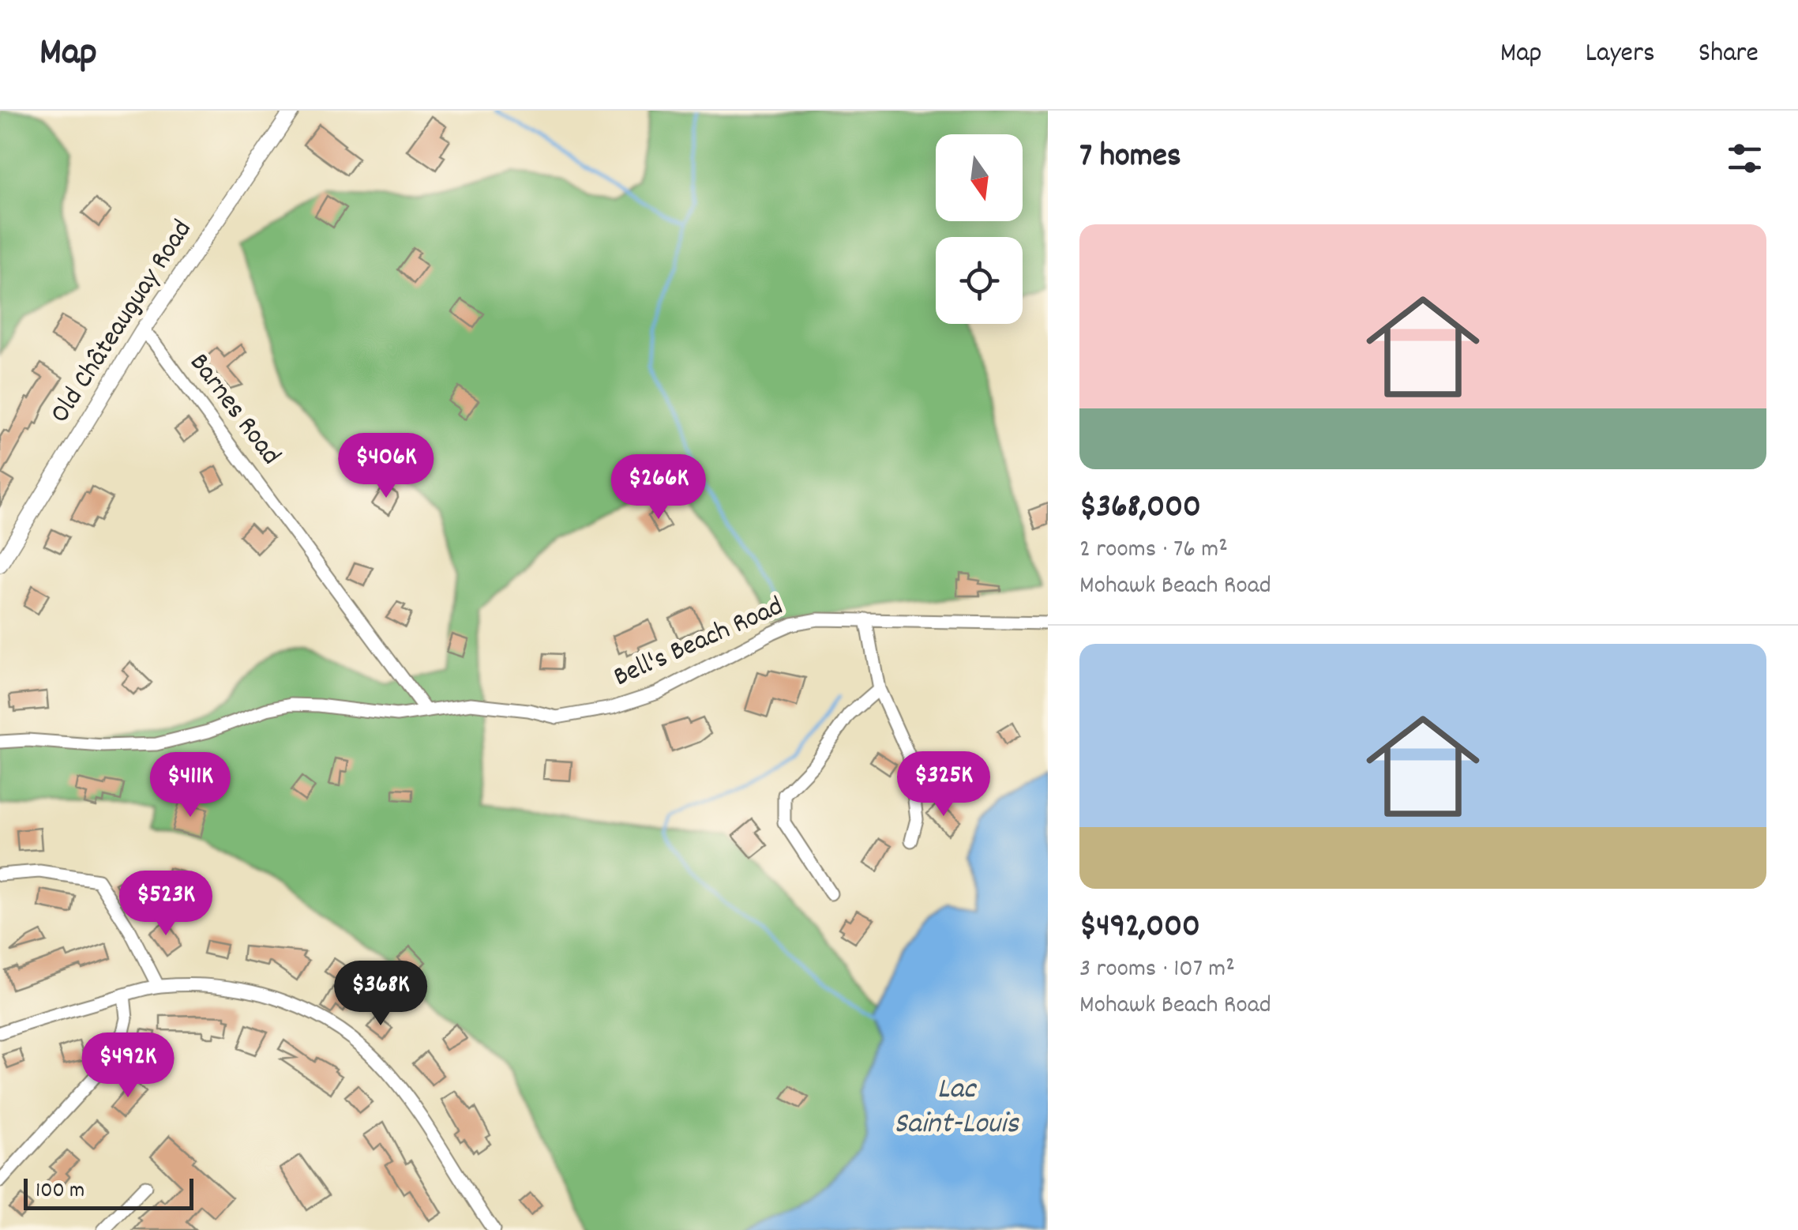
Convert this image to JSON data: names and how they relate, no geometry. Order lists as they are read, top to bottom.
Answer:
{
  "streets": {
    "street": ["Old Châteauguay Road", "Barnes Road", "Bell's Beach Road"]
  },
  "crossings": [
    ["Old Châteauguay Road", "Barnes Road"],
    ["Barnes Road", "Bell's Beach Road"]
  ],
  "water": ["Lac Saint-Louis"],
  "scale_bar": "100 m",
  "north": "bottom",
  "page": {
    "header": "Map",
    "nav": ["Map", "Layers", "Share"],
    "heading": "7 homes",
    "list": [
      {
        "name": "$368,000",
        "note": "2 rooms · 76 m² · Mohawk Beach Road"
      },
      {
        "name": "$492,000",
        "note": "3 rooms · 107 m² · Mohawk Beach Road"
      }
    ],
    "price": [
      "$406K",
      "$266K",
      "$325K",
      "$411K",
      "$523K",
      "$368K",
      "$492K"
    ],
    "scale": "100 m"
  }
}
